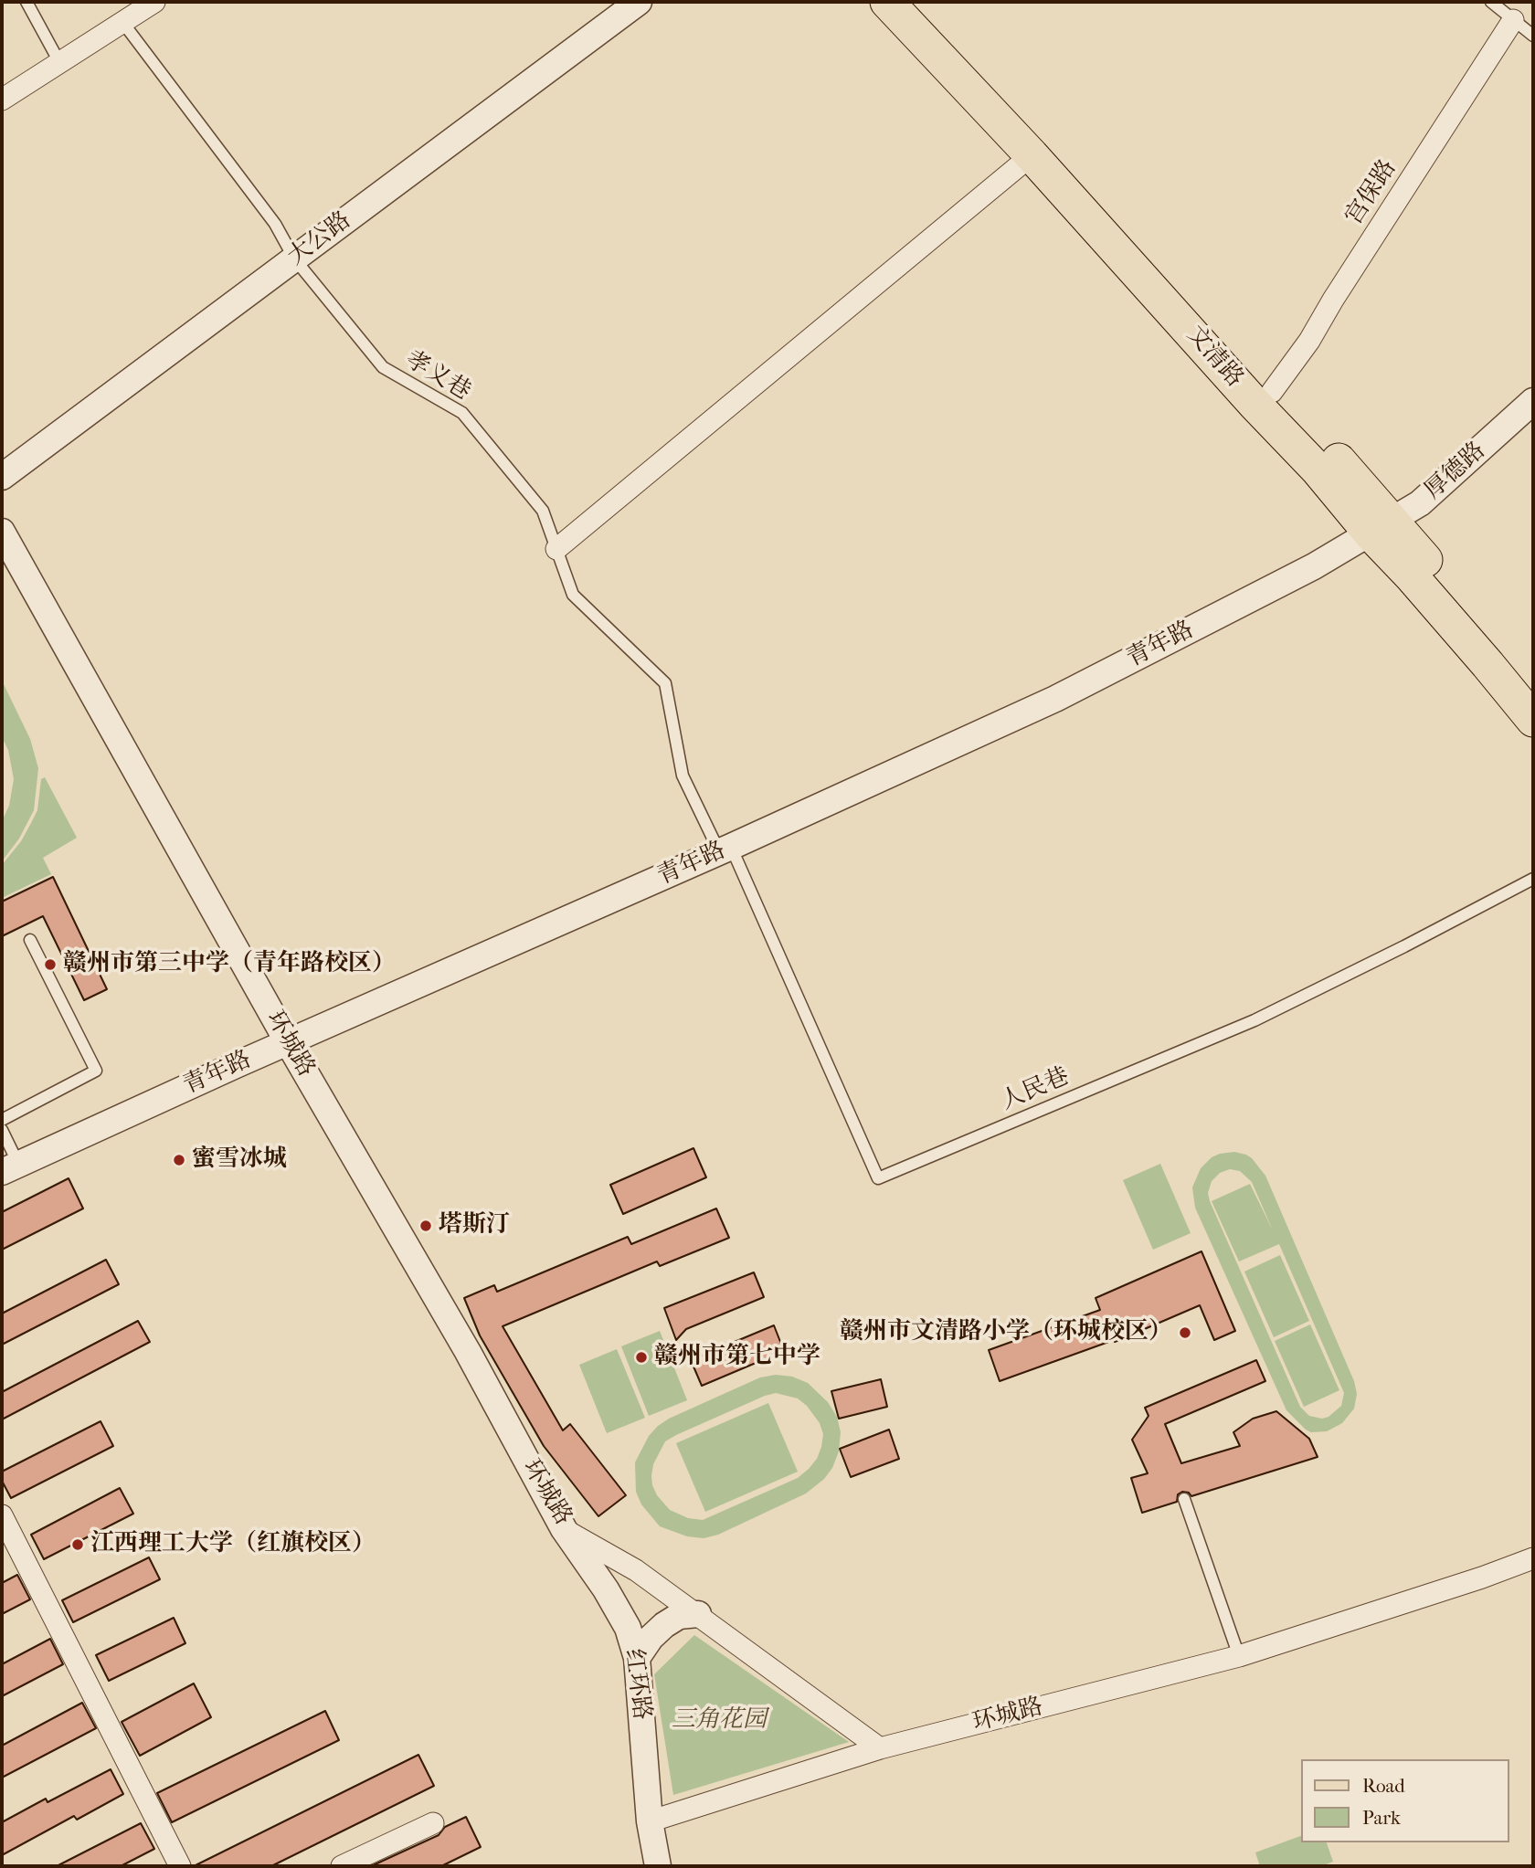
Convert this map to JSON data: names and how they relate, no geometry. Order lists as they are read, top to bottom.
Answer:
{
  "streets": {
    "main road": ["文清路"],
    "street": [
      "宫保路",
      "大公路",
      "厚德路",
      "青年路",
      "环城路",
      "红环路"
    ],
    "lane": ["孝义巷", "人民巷"]
  },
  "crossings": [
    ["宫保路", "文清路"],
    ["大公路", "孝义巷"],
    ["文清路", "厚德路"],
    ["文清路", "青年路"],
    ["孝义巷", "青年路"],
    ["孝义巷", "人民巷"],
    ["厚德路", "青年路"],
    ["青年路", "环城路"],
    ["青年路", "人民巷"],
    ["环城路", "红环路"]
  ],
  "parks": ["三角花园"],
  "places": [
    "赣州市第三中学（青年路校区）",
    "蜜雪冰城",
    "塔斯汀",
    "赣州市文清路小学（环城校区）",
    "赣州市第七中学",
    "江西理工大学（红旗校区）"
  ],
  "legend": ["Road", "Park"]
}
